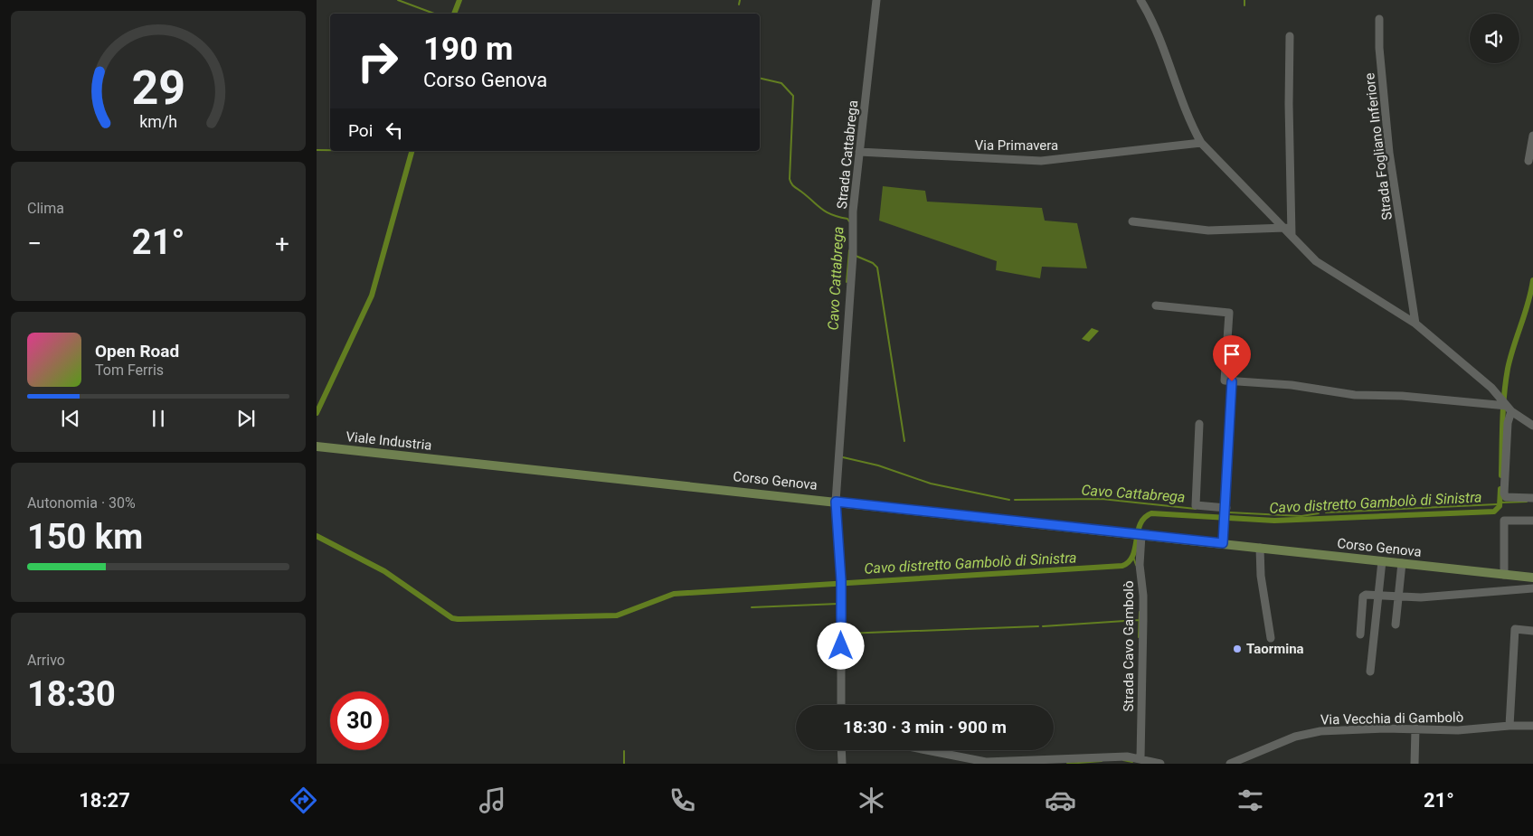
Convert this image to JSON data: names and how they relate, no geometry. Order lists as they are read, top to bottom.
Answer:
{
  "streets": {
    "main road": ["Viale Industria", "Corso Genova"],
    "street": [
      "Via Primavera",
      "Strada Fogliano Inferiore",
      "Strada Cattabrega",
      "Strada Cavo Gambolò",
      "Via Vecchia di Gambolò"
    ]
  },
  "crossings": [
    ["Via Primavera", "Strada Cattabrega"],
    ["Strada Cattabrega", "Corso Genova"],
    ["Viale Industria", "Corso Genova"],
    ["Corso Genova", "Strada Cavo Gambolò"]
  ],
  "water": ["Cavo Cattabrega", "Cavo distretto Gambolò di Sinistra"],
  "places": ["Taormina"],
  "page": {
    "turn": ["190 m", "Corso Genova"],
    "then": "Poi",
    "tile": [
      "Clima",
      ["Autonomia · 30%", "150 km"],
      ["Arrivo", "18:30"]
    ],
    "heat": ["−", "21°", "+"],
    "song": ["Open Road", "Tom Ferris"],
    "limit": "30",
    "trip": "18:30 · 3 min · 900 m",
    "tabs": ["18:27", "21°"],
    "gauge": ["29", "km/h"]
  }
}
